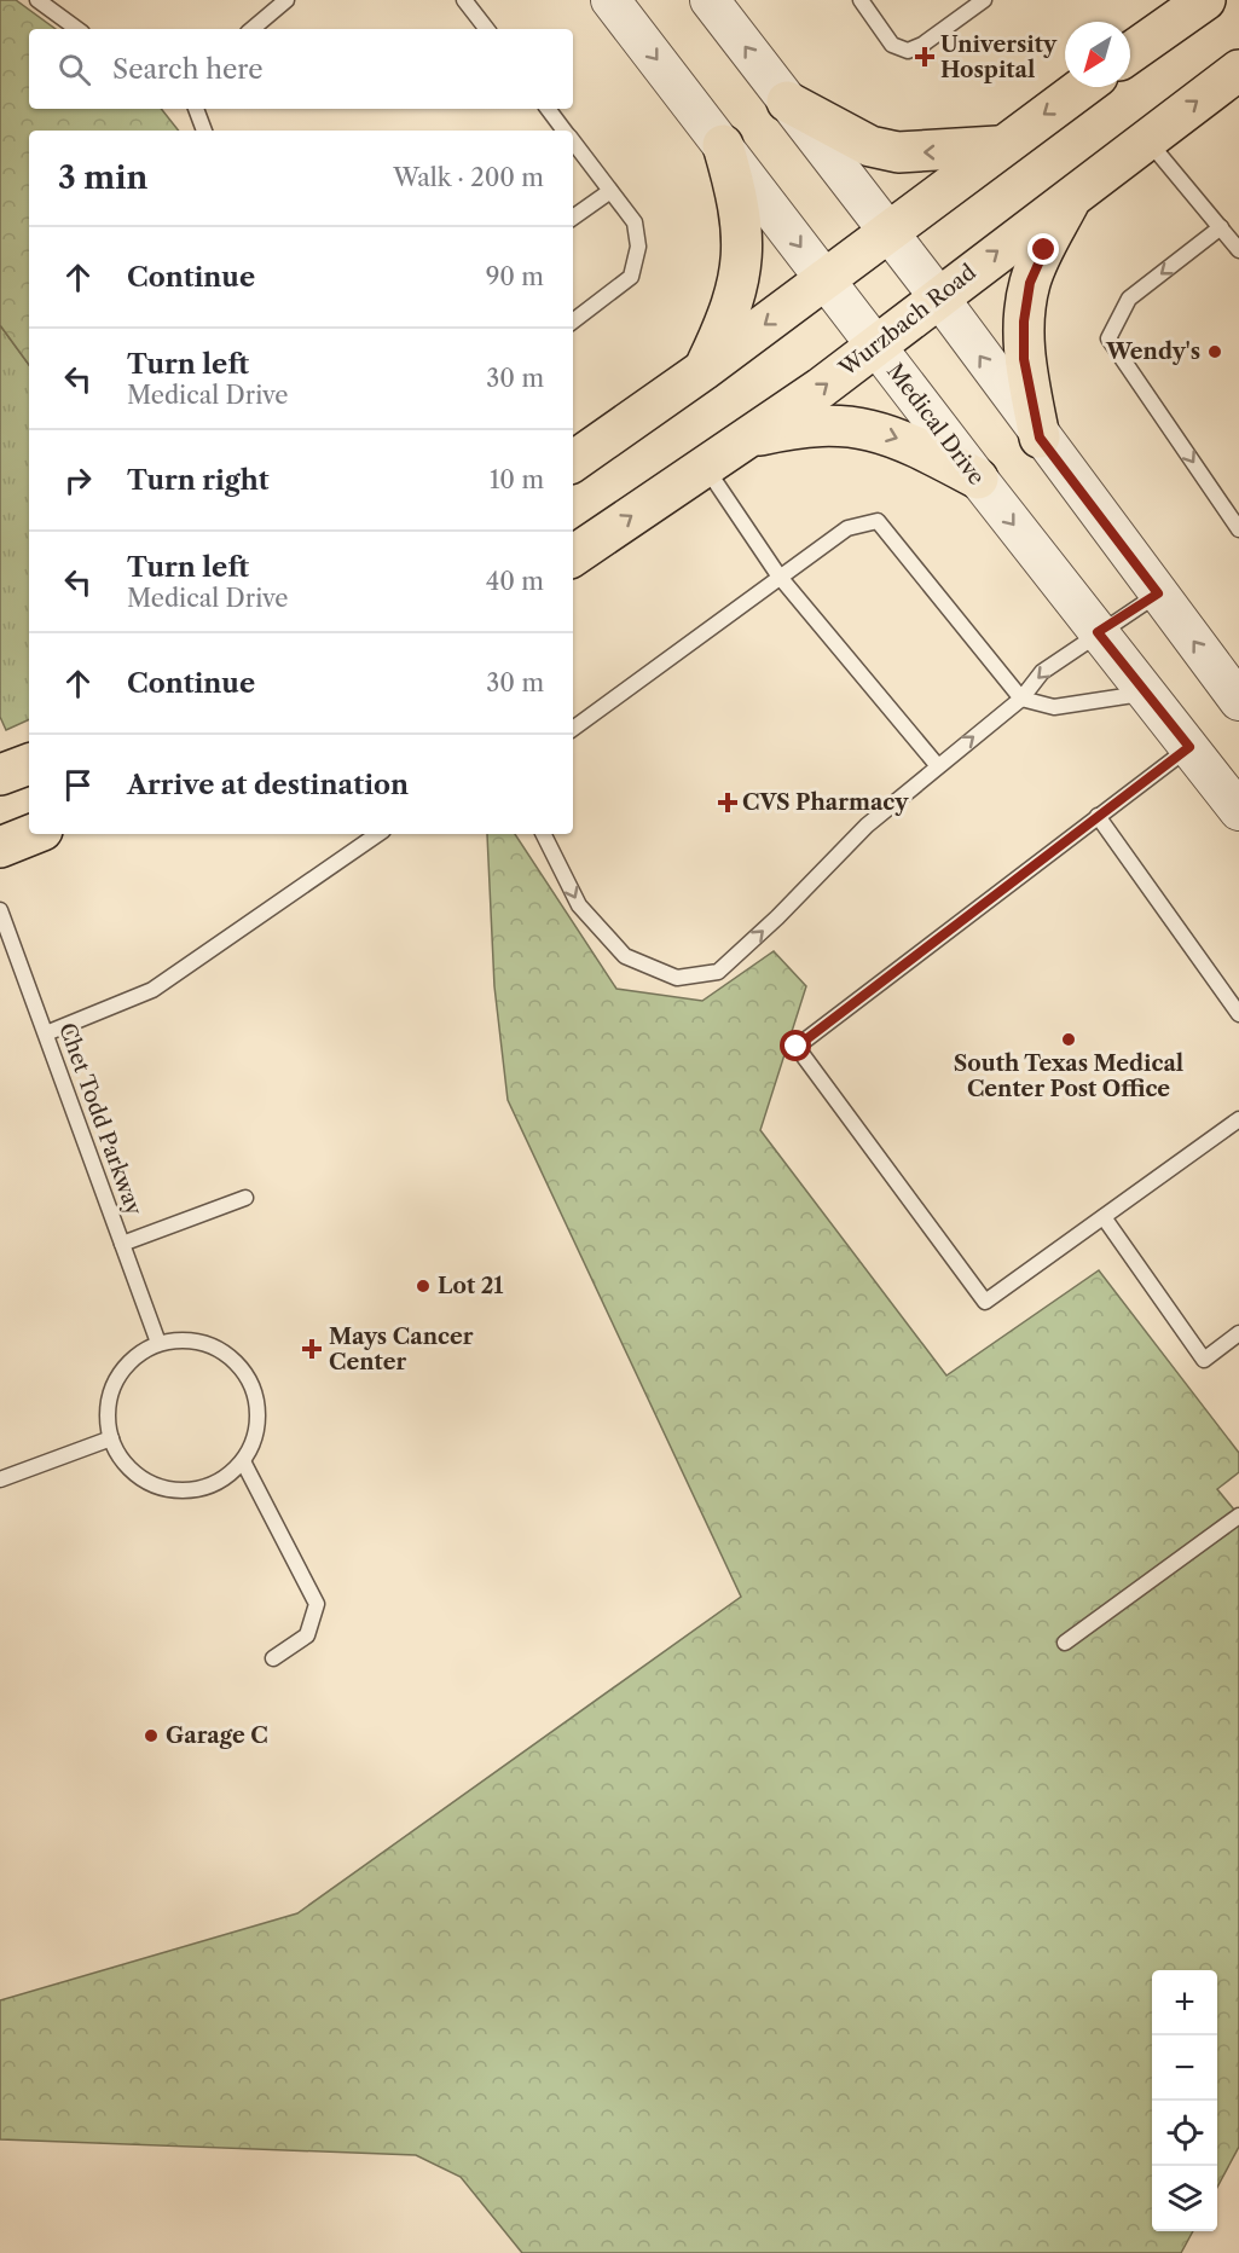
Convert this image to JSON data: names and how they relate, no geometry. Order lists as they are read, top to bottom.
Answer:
{
  "streets": {
    "main road": ["Wurzbach Road"],
    "street": ["Medical Drive"],
    "lane": ["Chet Todd Parkway"]
  },
  "crossings": [
    ["Wurzbach Road", "Medical Drive"]
  ],
  "places": {
    "health": ["University Hospital", "CVS Pharmacy", "Mays Cancer Center"],
    "other": [
      "Wendy's",
      "South Texas Medical Center Post Office",
      "Lot 21",
      "Garage C"
    ]
  },
  "north": "bottom left",
  "page": {
    "search": "Search here",
    "heading": ["3 min", "Walk · 200 m"],
    "list": [
      ["Continue", "90 m"],
      ["Turn left", "Medical Drive", "30 m"],
      ["Turn right", "10 m"],
      ["Turn left", "Medical Drive", "40 m"],
      ["Continue", "30 m"],
      "Arrive at destination"
    ],
    "map_buttons": ["+", "−"]
  }
}
